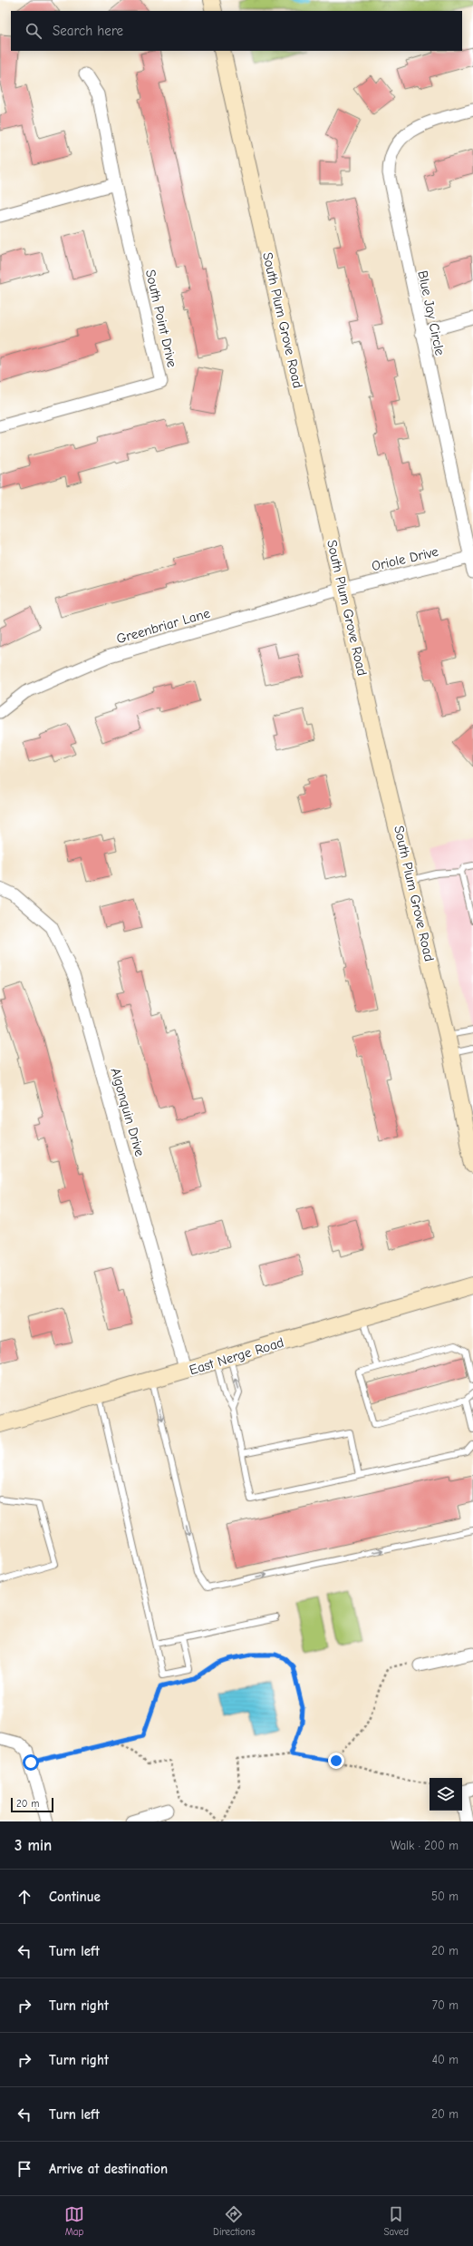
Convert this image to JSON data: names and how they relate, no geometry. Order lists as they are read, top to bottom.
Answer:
{
  "streets": {
    "street": [
      "Blue Jay Circle",
      "South Point Drive",
      "South Plum Grove Road",
      "Oriole Drive",
      "Greenbriar Lane",
      "Algonquin Drive",
      "East Nerge Road"
    ]
  },
  "crossings": [
    ["Blue Jay Circle", "Oriole Drive"],
    ["South Plum Grove Road", "Oriole Drive"],
    ["South Plum Grove Road", "Greenbriar Lane"],
    ["Oriole Drive", "Greenbriar Lane"],
    ["Algonquin Drive", "East Nerge Road"]
  ],
  "scale_bar": "20 m",
  "page": {
    "search": "Search here",
    "scale": "20 m",
    "heading": ["3 min", "Walk · 200 m"],
    "list": [
      ["Continue", "50 m"],
      ["Turn left", "20 m"],
      ["Turn right", "70 m"],
      ["Turn right", "40 m"],
      ["Turn left", "20 m"],
      "Arrive at destination"
    ],
    "nav": ["Map", "Directions", "Saved"]
  }
}
